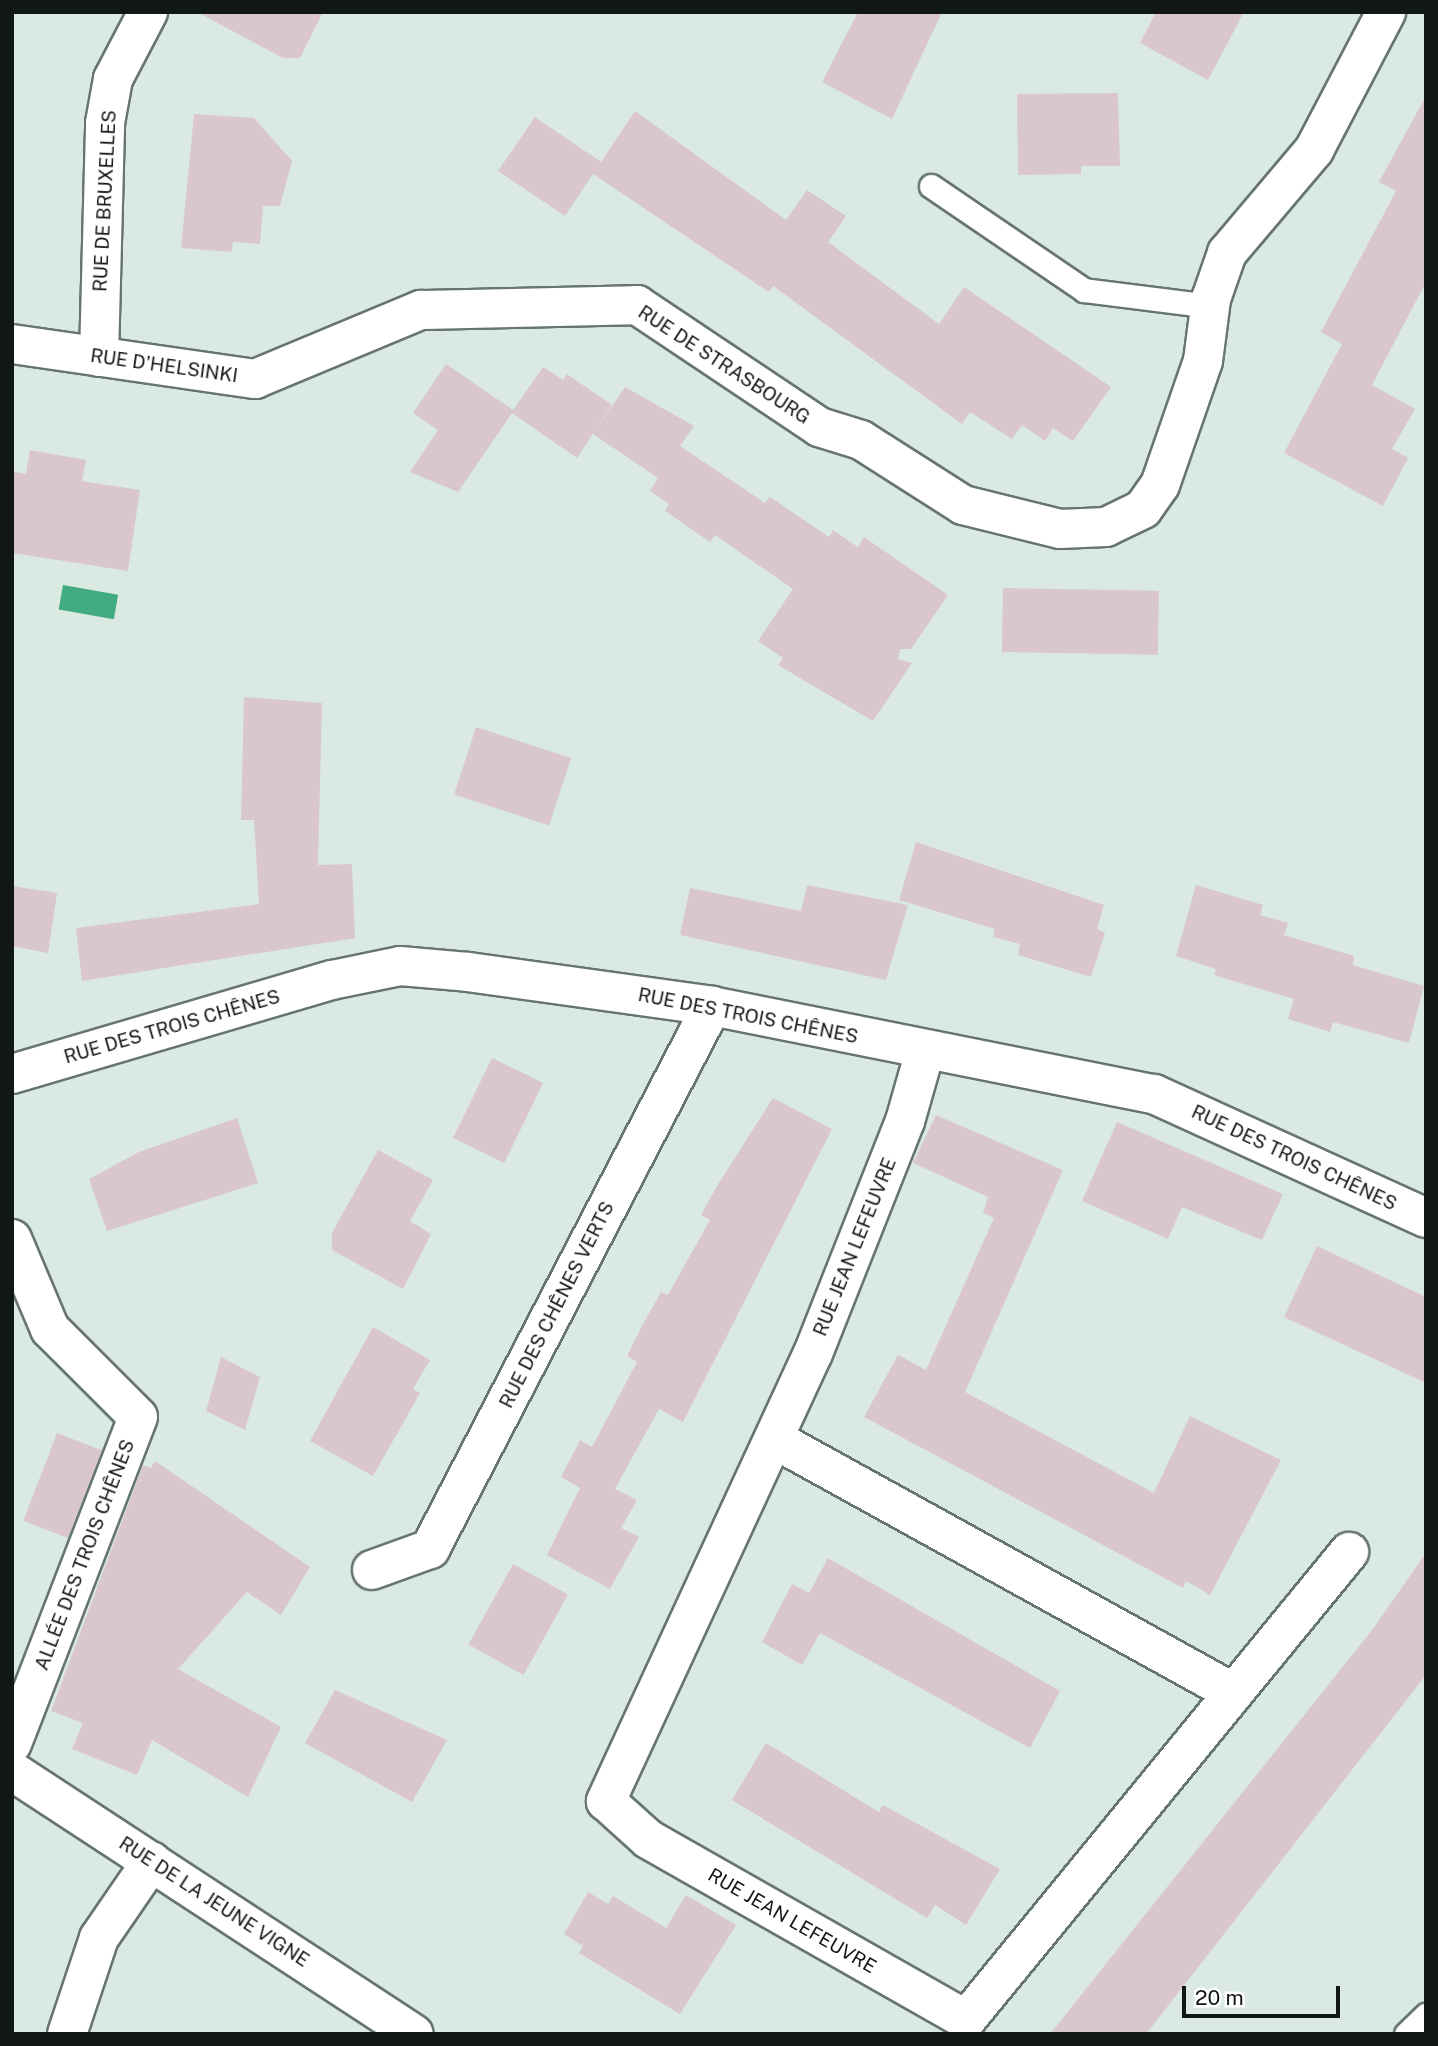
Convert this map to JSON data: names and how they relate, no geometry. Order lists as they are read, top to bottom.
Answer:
{
  "streets": {
    "street": [
      "RUE DE BRUXELLES",
      "RUE DE STRASBOURG",
      "RUE D'HELSINKI",
      "RUE DES TROIS CHÊNES",
      "RUE JEAN LEFEUVRE",
      "RUE DES CHÊNES VERTS",
      "ALLÉE DES TROIS CHÊNES",
      "RUE DE LA JEUNE VIGNE"
    ]
  },
  "crossings": [
    ["RUE DE BRUXELLES", "RUE D'HELSINKI"],
    ["RUE DE STRASBOURG", "RUE D'HELSINKI"],
    ["RUE DES TROIS CHÊNES", "RUE JEAN LEFEUVRE"],
    ["RUE DES TROIS CHÊNES", "RUE DES CHÊNES VERTS"]
  ],
  "scale_bar": "20 m"
}
